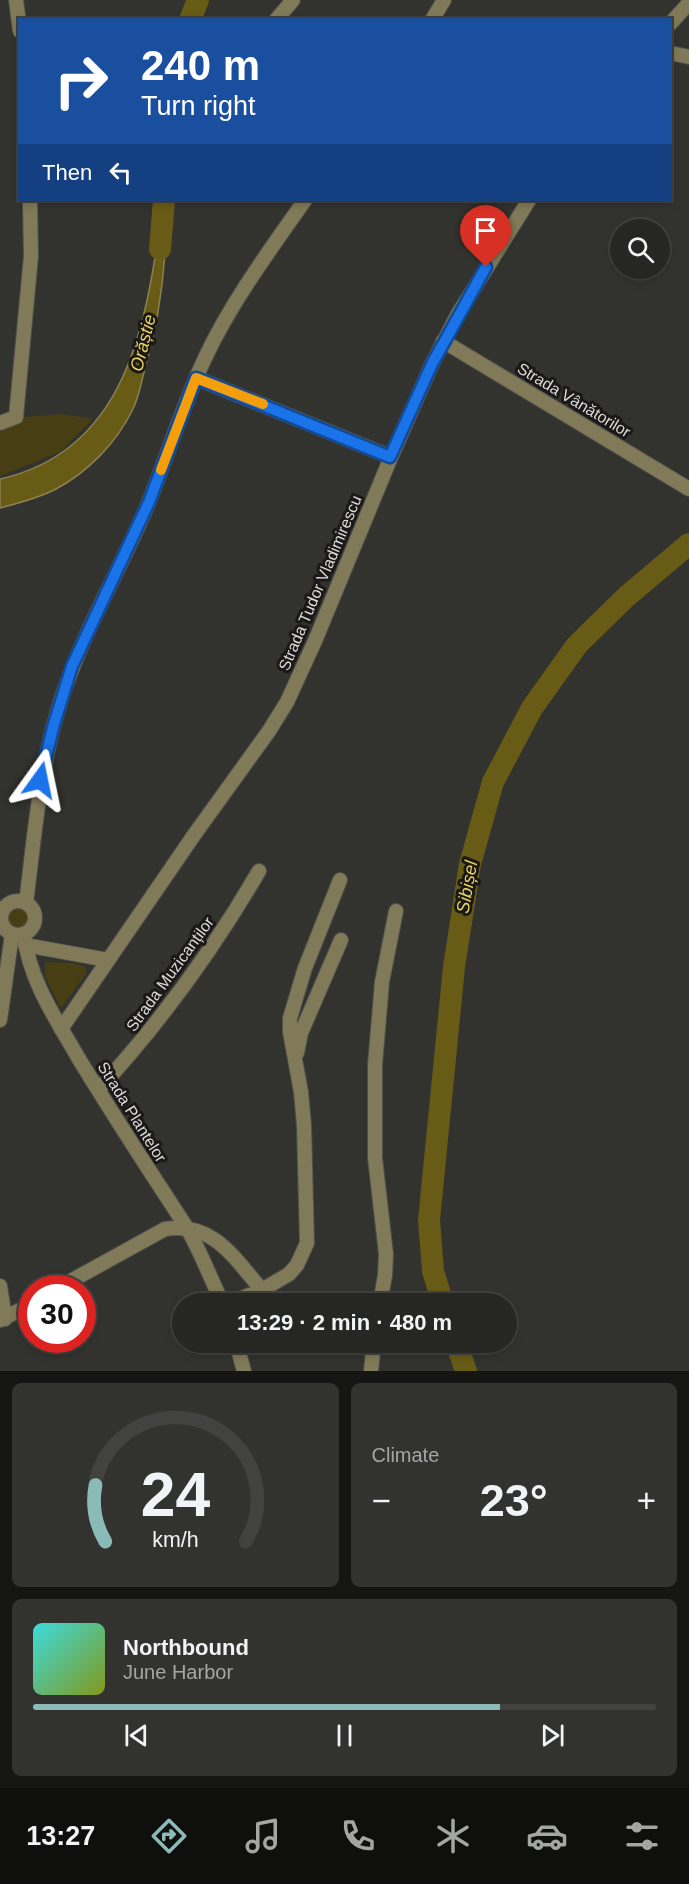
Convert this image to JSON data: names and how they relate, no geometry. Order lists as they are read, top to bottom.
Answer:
{
  "streets": {
    "street": [
      "Strada Vânătorilor",
      "Strada Tudor Vladimirescu",
      "Strada Muzicanților",
      "Strada Plantelor"
    ]
  },
  "crossings": [
    ["Strada Vânătorilor", "Strada Tudor Vladimirescu"],
    ["Strada Tudor Vladimirescu", "Strada Plantelor"],
    ["Strada Muzicanților", "Strada Plantelor"]
  ],
  "water": ["Orăștie", "Sibișel"],
  "page": {
    "turn": ["240 m", "Turn right"],
    "then": "Then",
    "limit": "30",
    "trip": "13:29 · 2 min · 480 m",
    "tile": "Climate",
    "heat": ["−", "23°", "+"],
    "song": ["Northbound", "June Harbor"],
    "tabs": "13:27",
    "gauge": ["24", "km/h"]
  }
}
